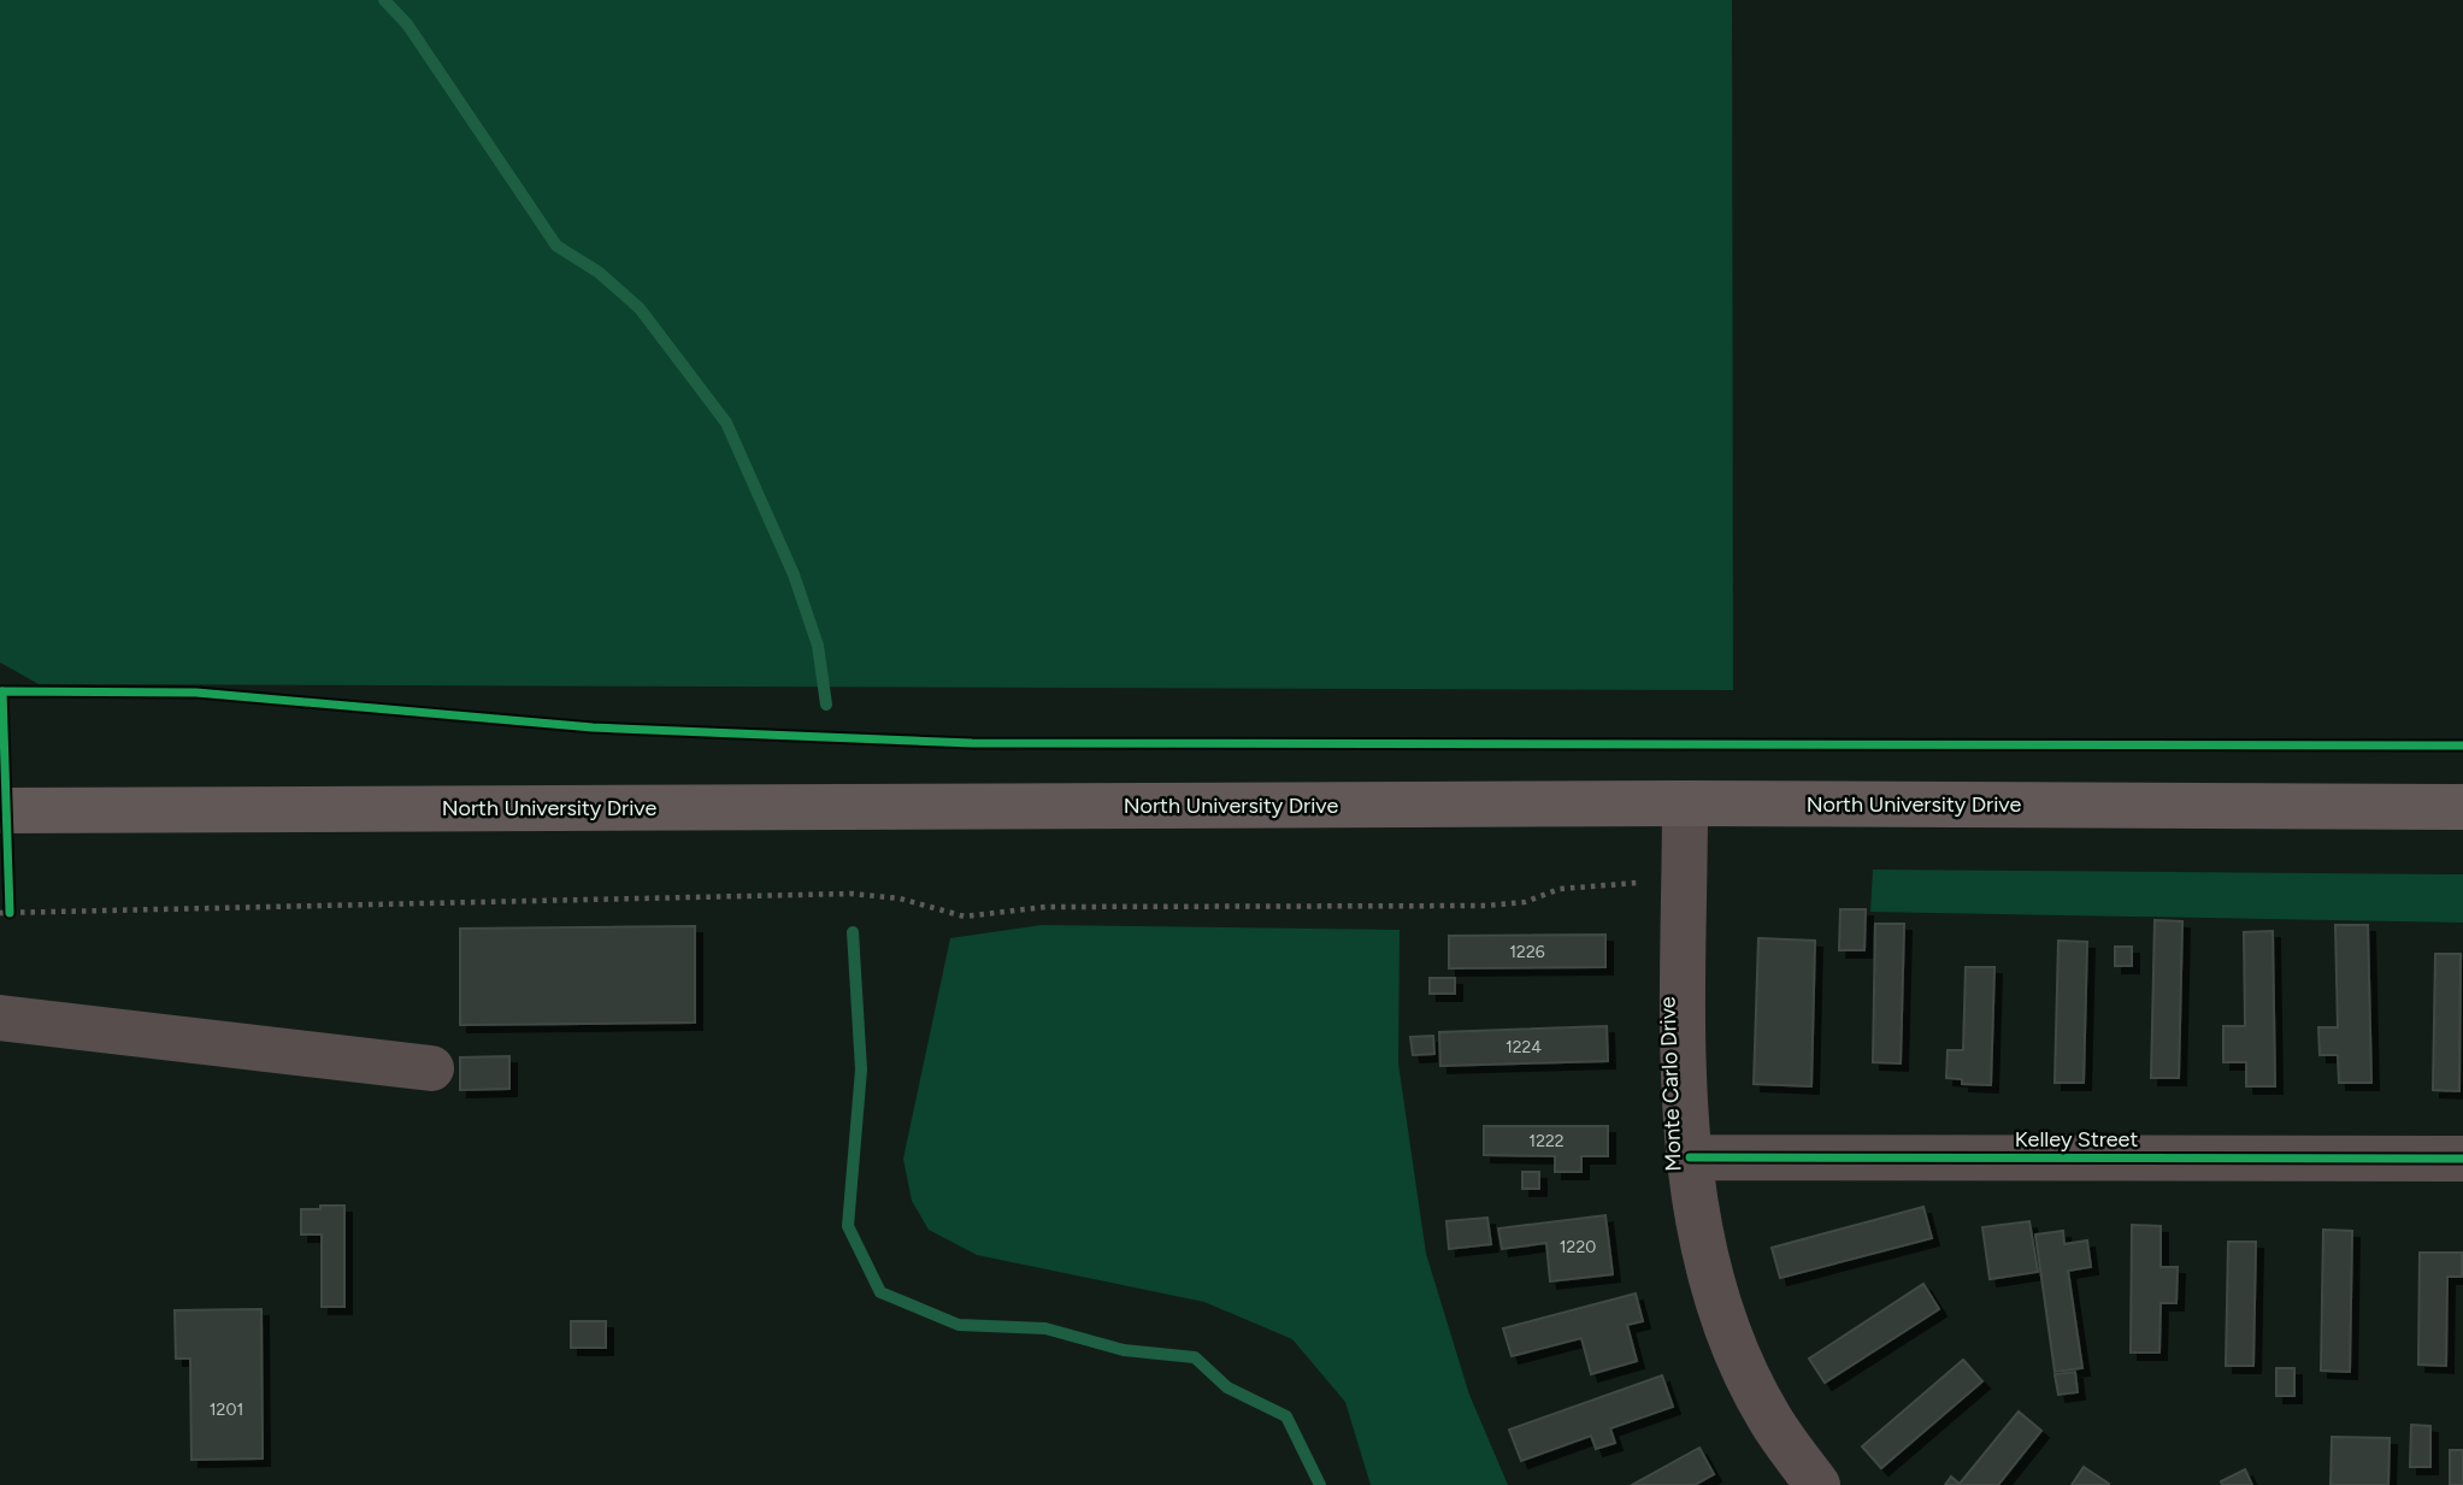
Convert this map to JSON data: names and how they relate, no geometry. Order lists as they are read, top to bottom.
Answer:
{
  "streets": {
    "main road": ["North University Drive"],
    "street": ["Monte Carlo Drive", "Kelley Street"]
  },
  "crossings": [
    ["North University Drive", "Monte Carlo Drive"],
    ["Monte Carlo Drive", "Kelley Street"]
  ],
  "house_numbers": [
    "1226",
    "1224",
    "1222",
    "1220",
    "1201"
  ]
}
